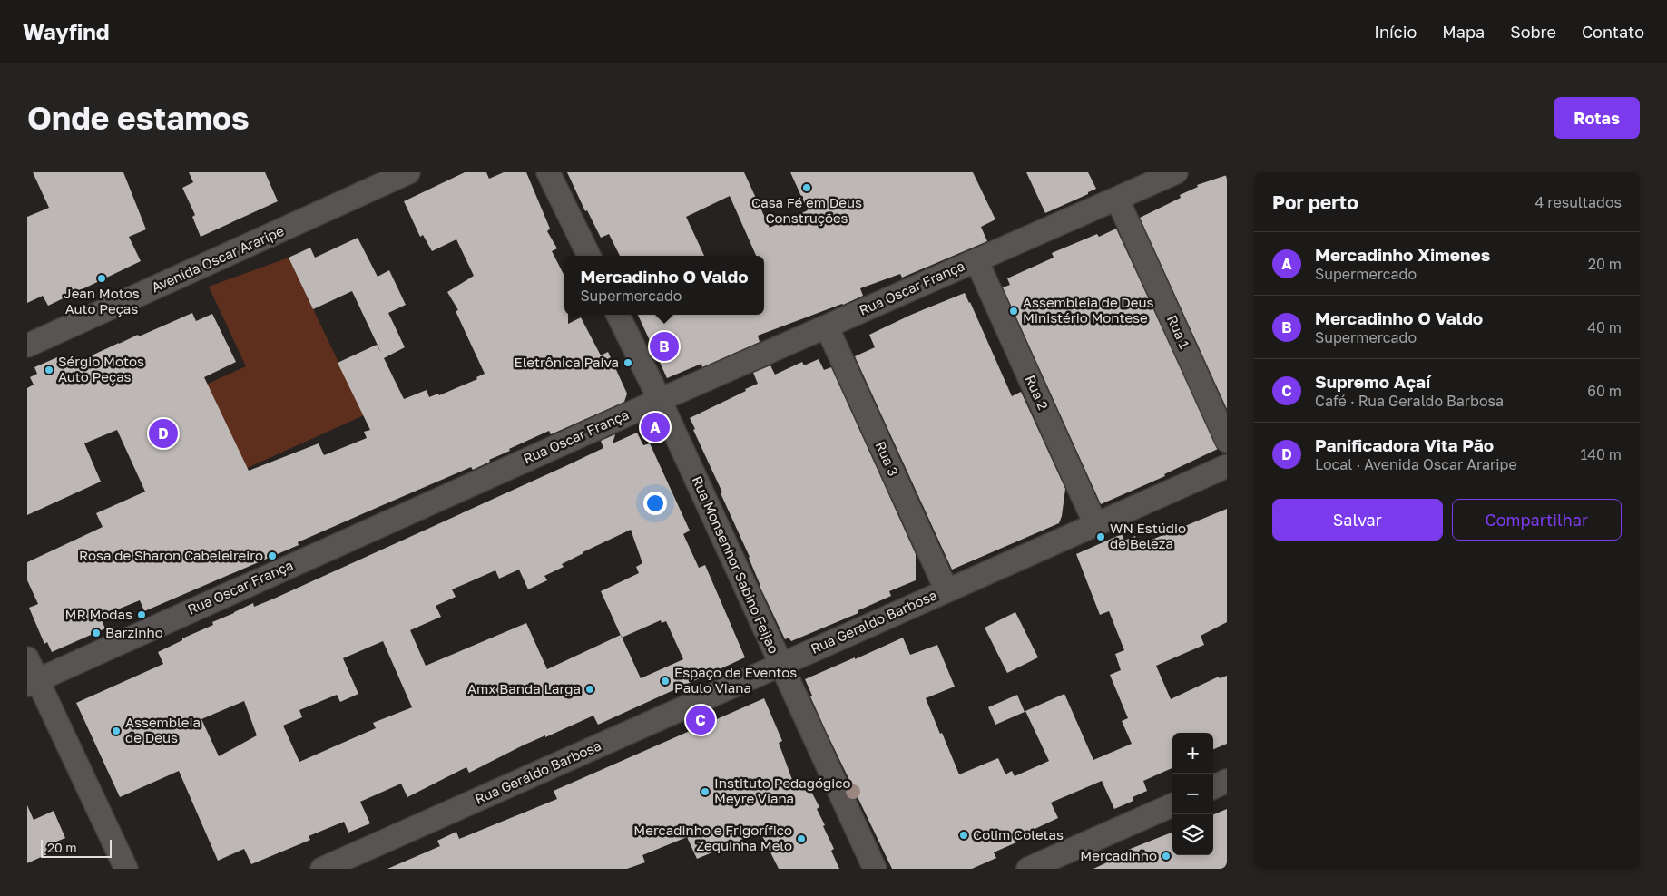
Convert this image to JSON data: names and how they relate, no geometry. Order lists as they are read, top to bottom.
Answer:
{
  "streets": {
    "street": [
      "Avenida Oscar Araripe",
      "Rua Oscar França",
      "Rua 1",
      "Rua 2",
      "Rua 3",
      "Rua Monsenhor Sabino Feijao",
      "Rua Geraldo Barbosa"
    ]
  },
  "crossings": [
    ["Rua Oscar França", "Rua 1"],
    ["Rua Oscar França", "Rua 2"],
    ["Rua Oscar França", "Rua 3"],
    ["Rua Oscar França", "Rua Monsenhor Sabino Feijao"],
    ["Rua 2", "Rua Geraldo Barbosa"],
    ["Rua 3", "Rua Geraldo Barbosa"],
    ["Rua Monsenhor Sabino Feijao", "Rua Geraldo Barbosa"]
  ],
  "places": [
    "Casa Fé em Deus Construções",
    "Jean Motos Auto Peças",
    "Assembleia de Deus Ministério Montese",
    "Eletrônica Paiva",
    "Sérgio Motos Auto Peças",
    "WN Estúdio de Beleza",
    "Rosa de Sharon Cabeleireiro",
    "MR Modas",
    "Barzinho",
    "Espaço de Eventos Paulo Viana",
    "Amx Banda Larga",
    "Assembleia de Deus",
    "Instituto Pedagógico Meyre Viana",
    "Colim Coletas",
    "Mercadinho e Frigorífico Zequinha Melo",
    "Mercadinho"
  ],
  "scale_bar": "20 m",
  "page": {
    "header": "Wayfind",
    "nav": [
      "Início",
      "Mapa",
      "Sobre",
      "Contato"
    ],
    "buttons": [
      "Rotas",
      ["Salvar", "Compartilhar"]
    ],
    "title": "Onde estamos",
    "heading": ["Por perto", "4 resultados"],
    "list": [
      {
        "mark": "A",
        "name": "Mercadinho Ximenes",
        "note": "Supermercado",
        "value": "20 m"
      },
      {
        "mark": "B",
        "name": "Mercadinho O Valdo",
        "note": "Supermercado",
        "value": "40 m"
      },
      {
        "mark": "C",
        "name": "Supremo Açaí",
        "note": "Café · Rua Geraldo Barbosa",
        "value": "60 m"
      },
      {
        "mark": "D",
        "name": "Panificadora Vita Pão",
        "note": "Local · Avenida Oscar Araripe",
        "value": "140 m"
      }
    ],
    "popup": ["Mercadinho O Valdo", "Supermercado"],
    "pins": [
      "B",
      "A",
      "D",
      "C"
    ],
    "map_buttons": ["+", "−"],
    "scale": "20 m"
  }
}
